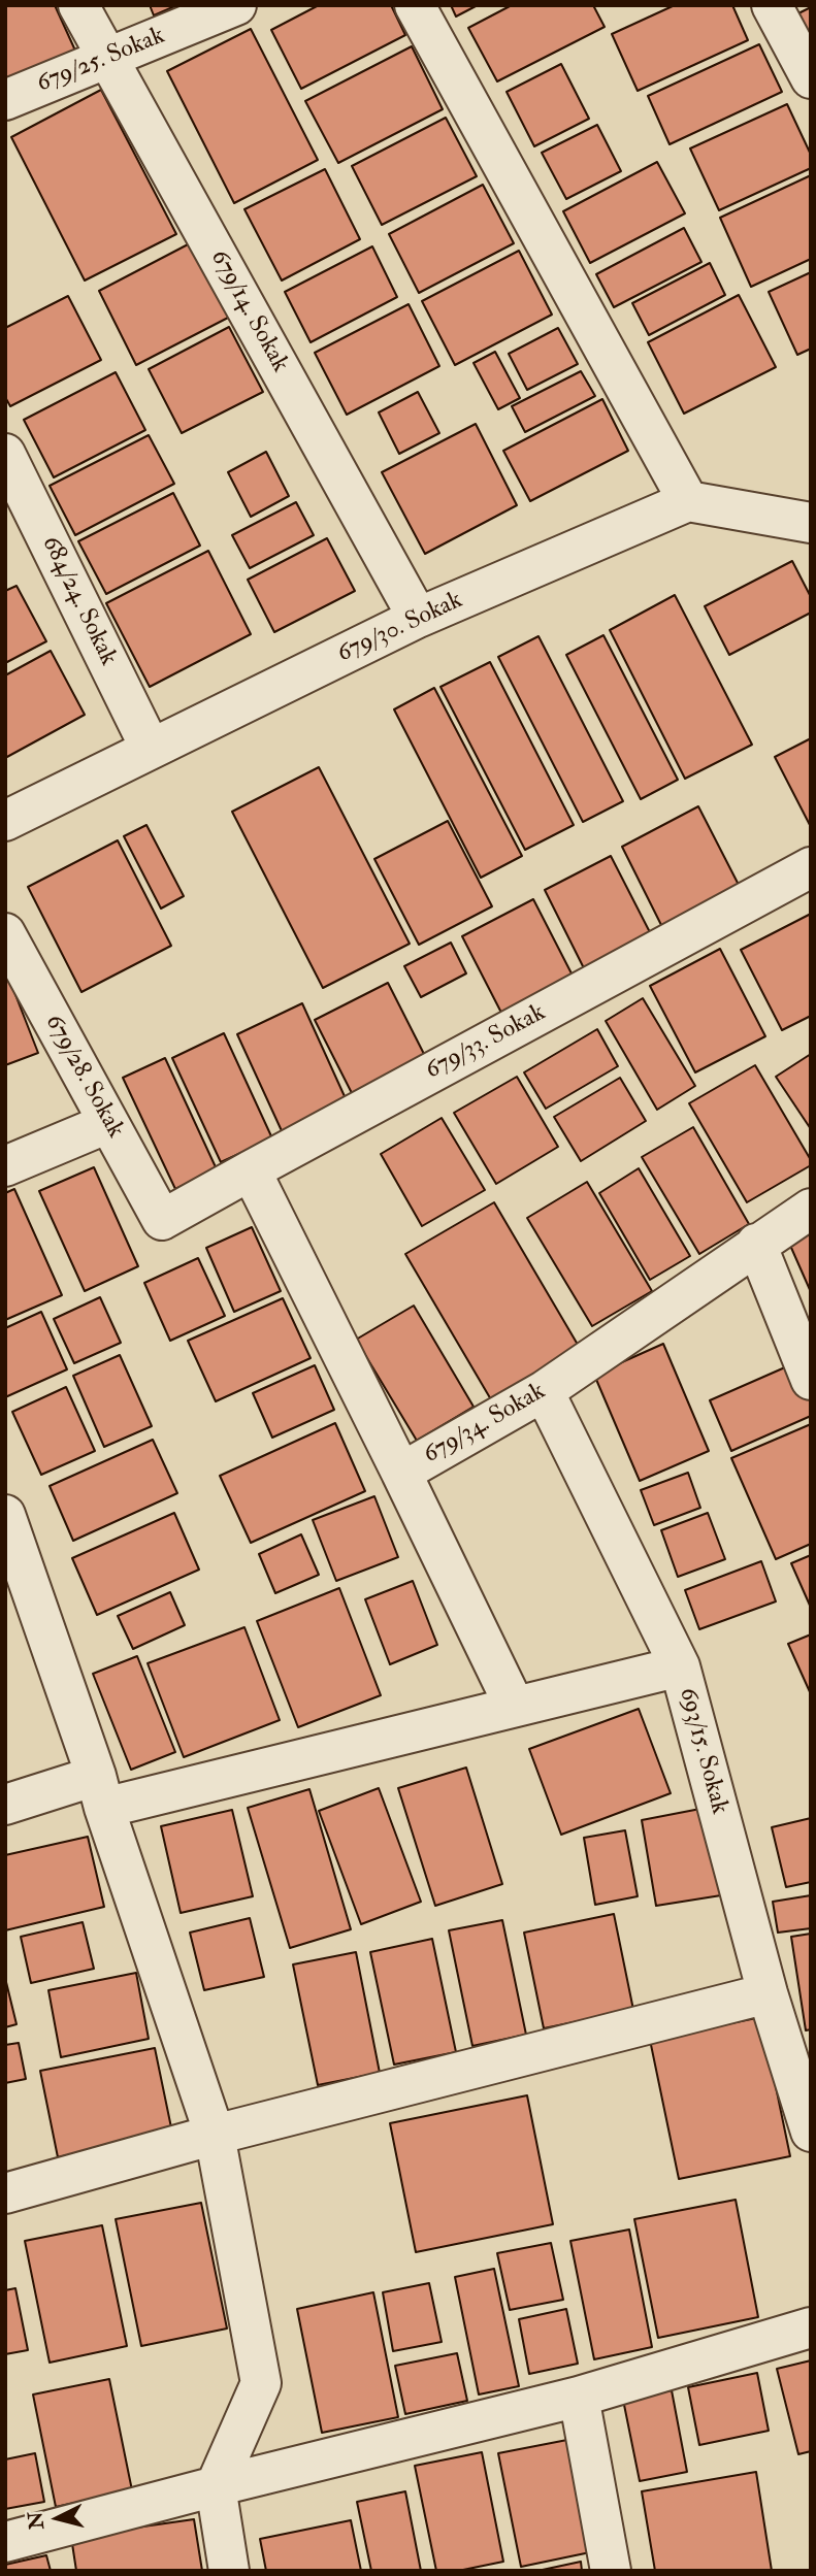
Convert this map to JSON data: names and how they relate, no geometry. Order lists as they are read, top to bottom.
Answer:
{
  "streets": {
    "street": [
      "679/25. Sokak",
      "679/14. Sokak",
      "684/24. Sokak",
      "679/30. Sokak",
      "679/33. Sokak",
      "679/28. Sokak",
      "679/34. Sokak",
      "693/15. Sokak"
    ]
  },
  "crossings": [
    ["679/25. Sokak", "679/14. Sokak"],
    ["679/14. Sokak", "679/30. Sokak"],
    ["684/24. Sokak", "679/30. Sokak"],
    ["679/33. Sokak", "679/28. Sokak"],
    ["679/33. Sokak", "679/34. Sokak"],
    ["679/34. Sokak", "693/15. Sokak"]
  ],
  "north": "left"
}
